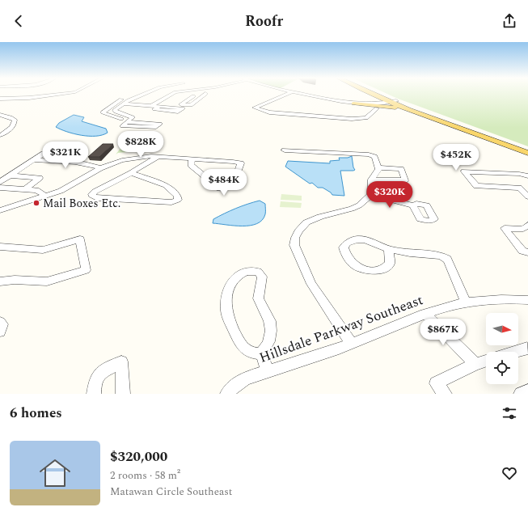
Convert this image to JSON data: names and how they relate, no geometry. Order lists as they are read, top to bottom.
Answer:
{
  "streets": {
    "street": ["Hillsdale Parkway Southeast"]
  },
  "places": ["Mail Boxes Etc."],
  "north": "right",
  "page": {
    "header": "Roofr",
    "price": [
      "$828K",
      "$321K",
      "$452K",
      "$484K",
      "$320K",
      "$867K"
    ],
    "heading": "6 homes",
    "list": [
      {
        "name": "$320,000",
        "note": "2 rooms · 58 m² · Matawan Circle Southeast"
      }
    ]
  }
}
